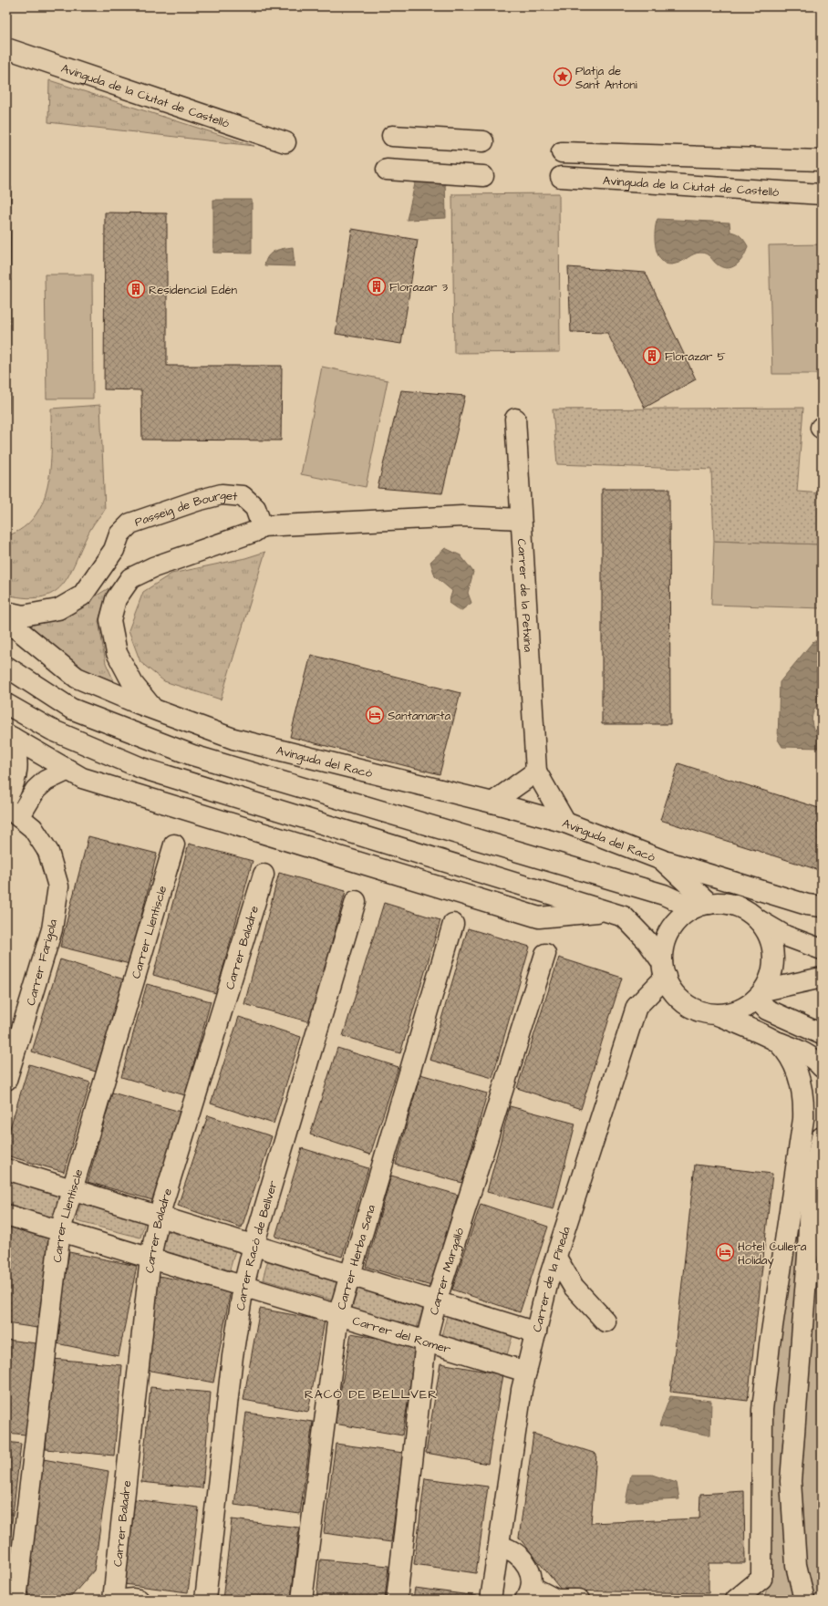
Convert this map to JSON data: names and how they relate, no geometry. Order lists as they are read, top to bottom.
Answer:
{
  "streets": {
    "street": [
      "Avinguda de la Ciutat de Castelló",
      "Passeig de Bourget",
      "Carrer de la Petxina",
      "Avinguda del Racó",
      "Carrer Llentiscle",
      "Carrer Baladre",
      "Carrer Farigola",
      "Carrer Racó de Bellver",
      "Carrer Herba Sana",
      "Carrer Margalló",
      "Carrer de la Pineda",
      "Carrer del Romer"
    ]
  },
  "crossings": [
    ["Carrer de la Petxina", "Avinguda del Racó"],
    ["Avinguda del Racó", "Carrer de la Pineda"],
    ["Carrer Llentiscle", "Carrer del Romer"],
    ["Carrer Baladre", "Carrer del Romer"],
    ["Carrer Racó de Bellver", "Carrer del Romer"],
    ["Carrer Herba Sana", "Carrer del Romer"],
    ["Carrer Margalló", "Carrer del Romer"],
    ["Carrer de la Pineda", "Carrer del Romer"]
  ],
  "districts": ["RACÓ DE BELLVER"],
  "places": {
    "place": ["Platja de Sant Antoni"],
    "building": ["Florazar 3", "Residencial Edén", "Florazar 5"],
    "hotel": ["Santamarta", "Hotel Cullera Holiday"]
  }
}
